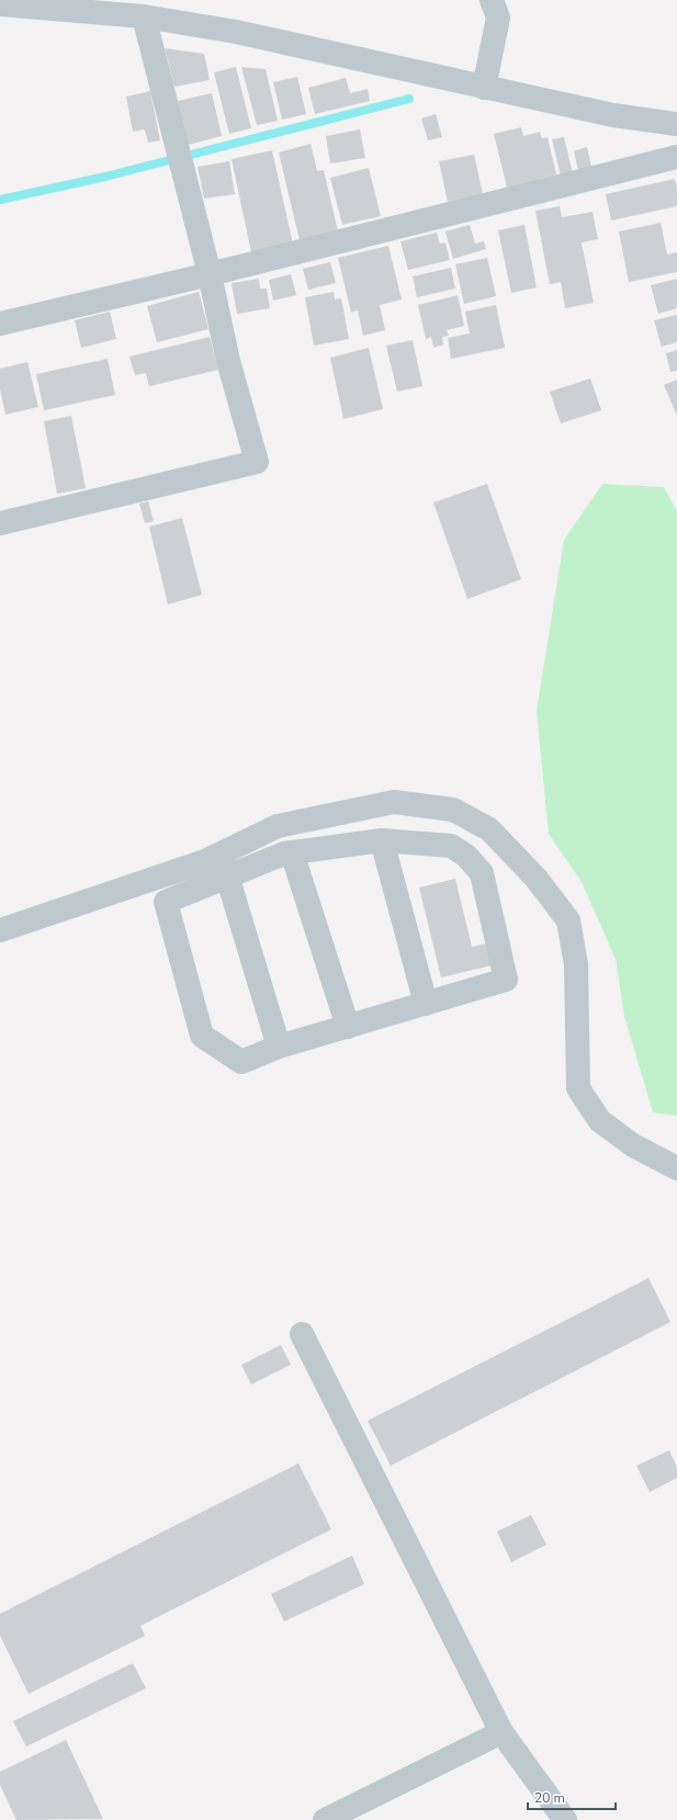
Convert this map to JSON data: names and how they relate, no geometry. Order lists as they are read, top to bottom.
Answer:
{
  "scale_bar": "20 m"
}
